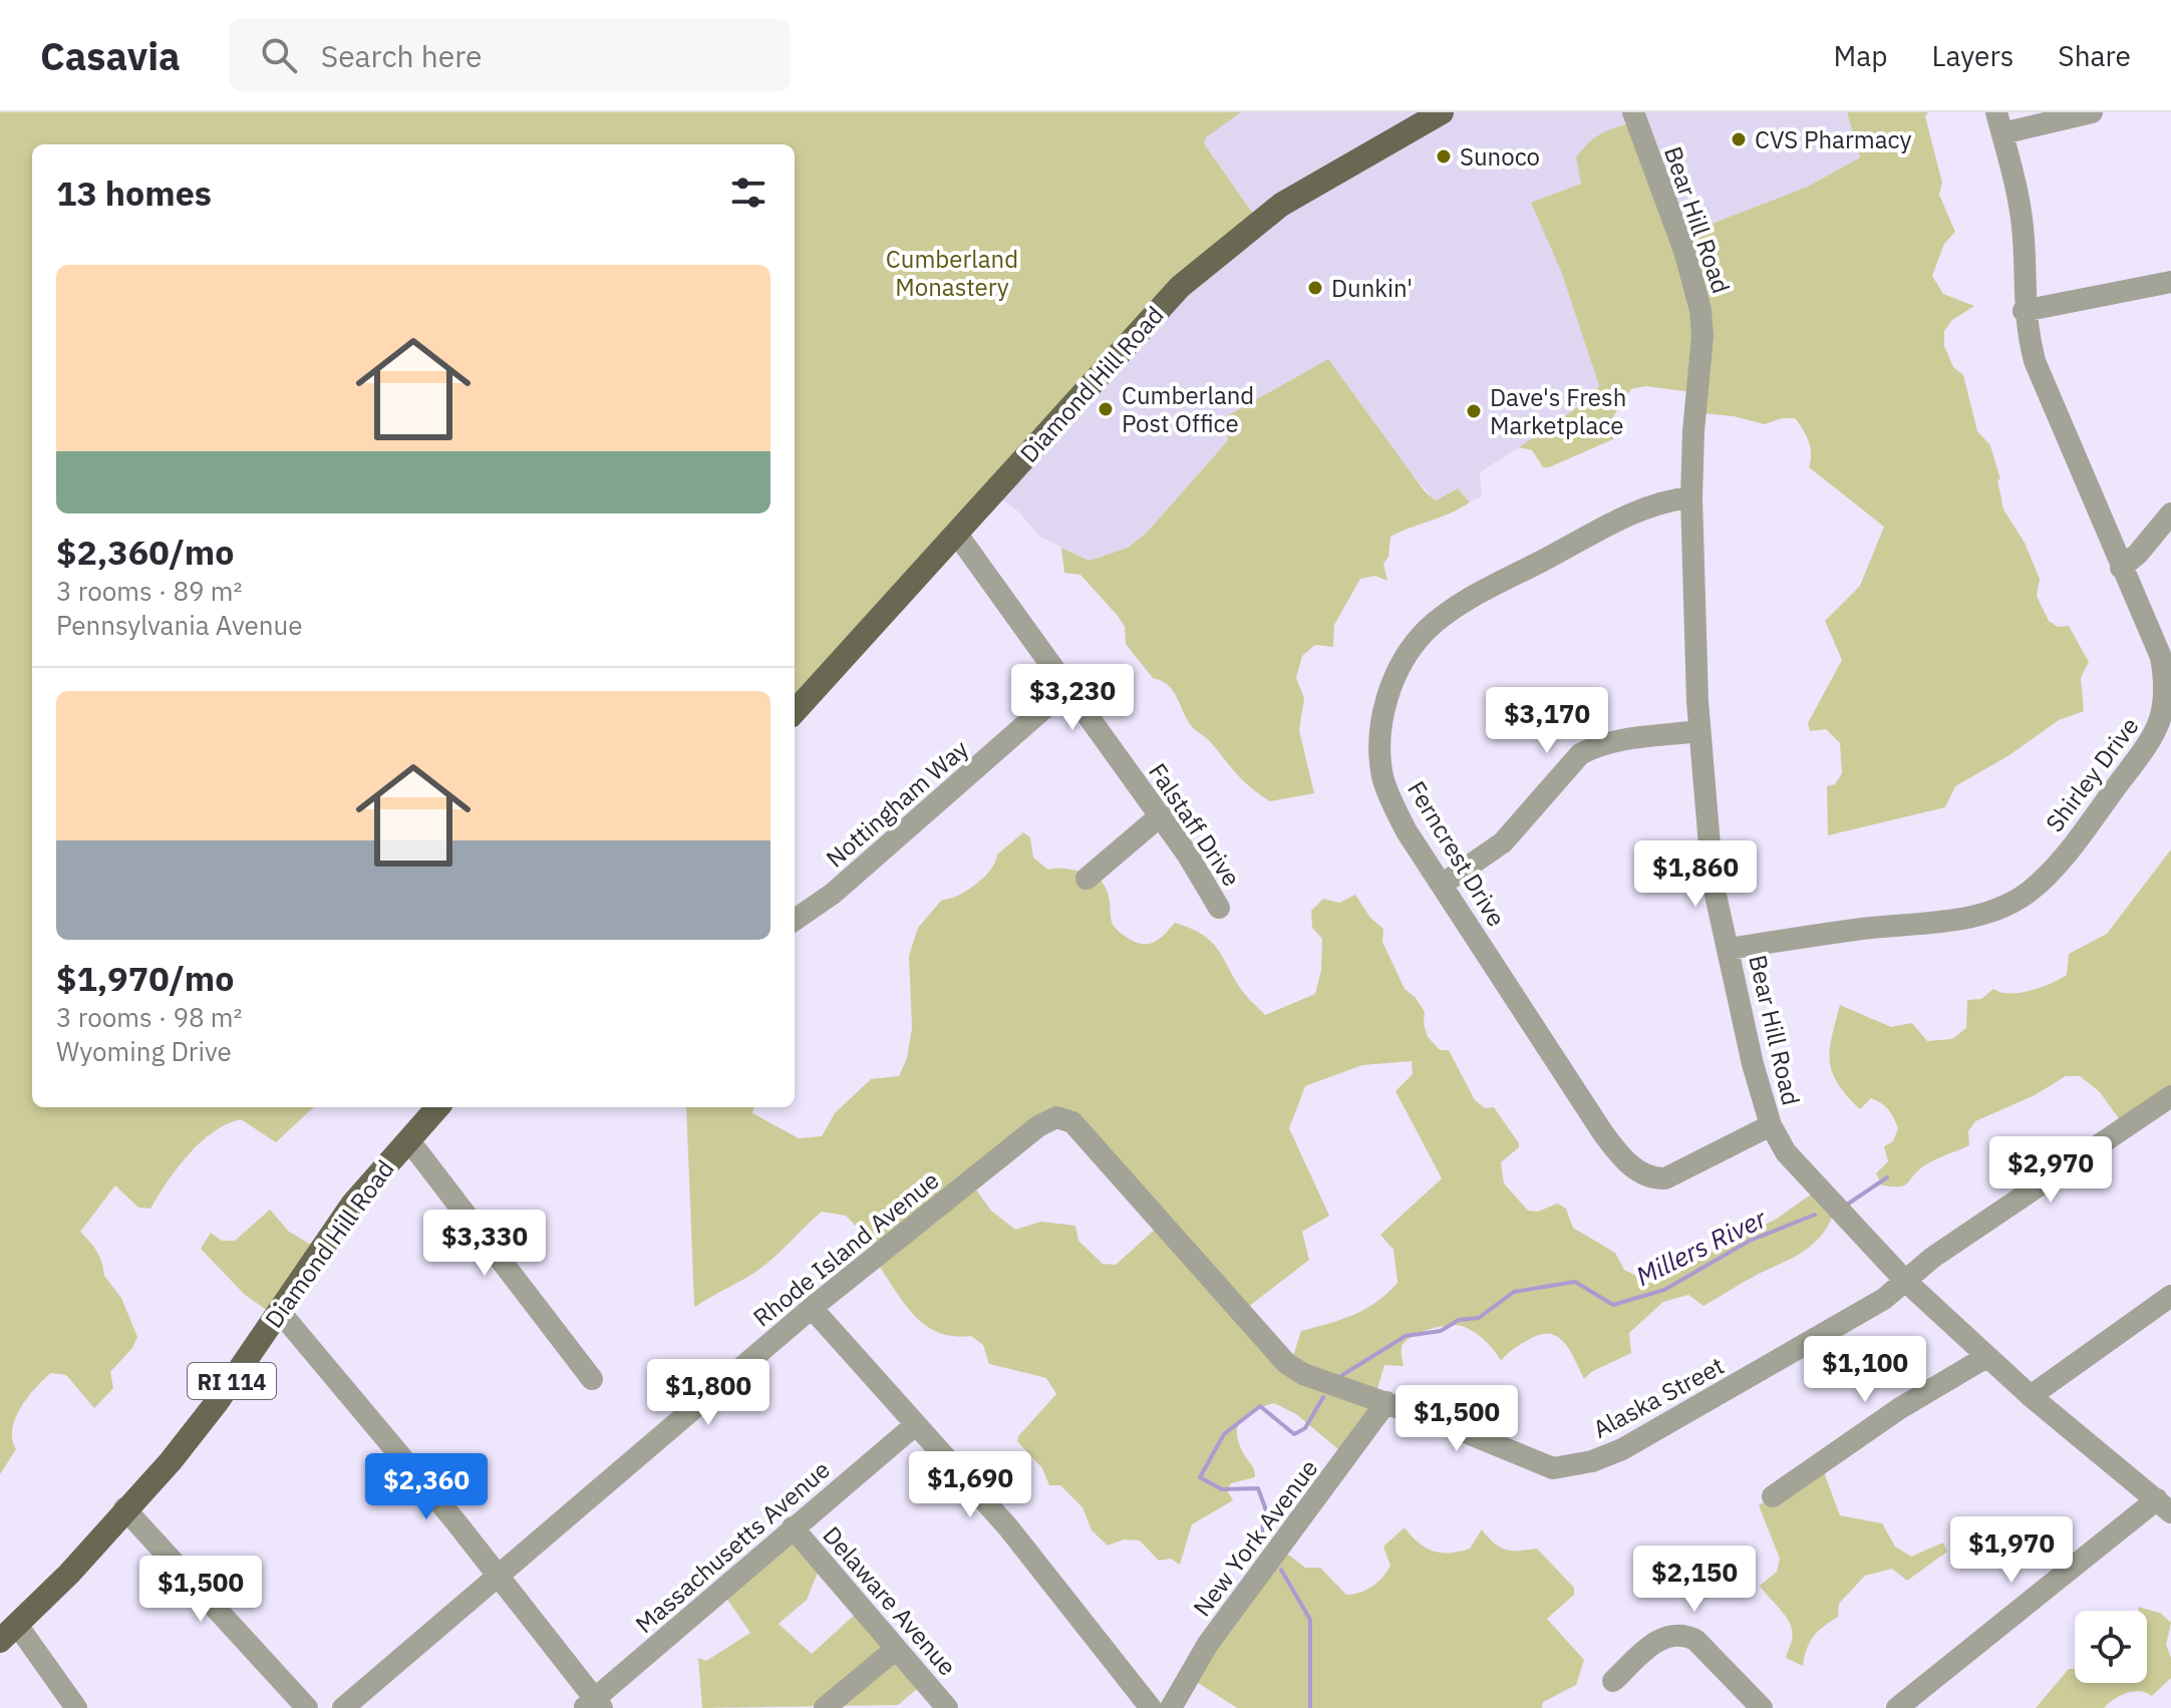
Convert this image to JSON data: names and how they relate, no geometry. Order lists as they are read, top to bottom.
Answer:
{
  "streets": {
    "main road": ["Diamond Hill Road", "RI 114"],
    "street": [
      "Bear Hill Road",
      "Shirley Drive",
      "Nottingham Way",
      "Falstaff Drive",
      "Ferncrest Drive",
      "Rhode Island Avenue",
      "Alaska Street",
      "New York Avenue",
      "Massachusetts Avenue",
      "Delaware Avenue"
    ]
  },
  "crossings": [
    ["Bear Hill Road", "Shirley Drive"],
    ["Bear Hill Road", "Ferncrest Drive"],
    ["Bear Hill Road", "Alaska Street"],
    ["Diamond Hill Road", "Falstaff Drive"],
    ["Nottingham Way", "Falstaff Drive"],
    ["Rhode Island Avenue", "Alaska Street"],
    ["Alaska Street", "New York Avenue"],
    ["Massachusetts Avenue", "Delaware Avenue"]
  ],
  "water": ["Millers River"],
  "parks": ["Cumberland Monastery"],
  "places": [
    "CVS Pharmacy",
    "Sunoco",
    "Dunkin'",
    "Cumberland Post Office",
    "Dave's Fresh Marketplace"
  ],
  "page": {
    "header": "Casavia",
    "search": "Search here",
    "nav": ["Map", "Layers", "Share"],
    "heading": "13 homes",
    "list": [
      {
        "name": "$2,360/mo",
        "note": "3 rooms · 89 m² · Pennsylvania Avenue"
      },
      {
        "name": "$1,970/mo",
        "note": "3 rooms · 98 m² · Wyoming Drive"
      }
    ],
    "price": [
      "$3,230",
      "$3,170",
      "$1,860",
      "$2,970",
      "$3,330",
      "$1,100",
      "$1,800",
      "$1,500",
      "$1,690",
      "$2,360",
      "$1,970",
      "$2,150",
      "$1,500"
    ]
  }
}
